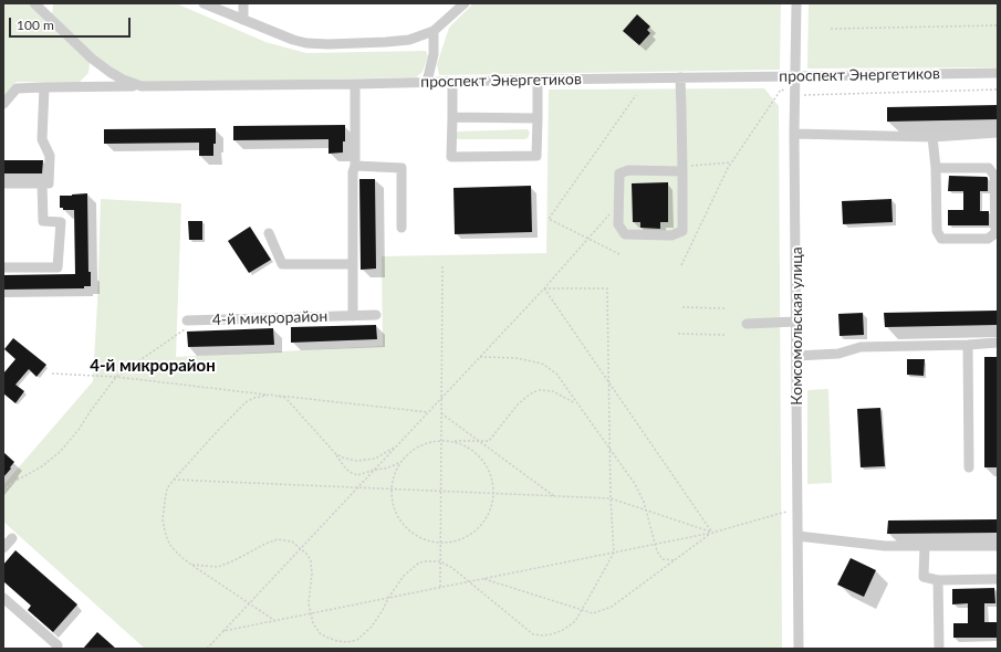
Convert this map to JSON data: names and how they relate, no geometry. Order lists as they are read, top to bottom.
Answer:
{
  "streets": {
    "street": ["проспект Энергетиков", "4-й микрорайон", "Комсомольская улица"]
  },
  "crossings": [
    ["проспект Энергетиков", "Комсомольская улица"]
  ],
  "districts": ["4-й микрорайон"],
  "scale_bar": "100 m"
}
